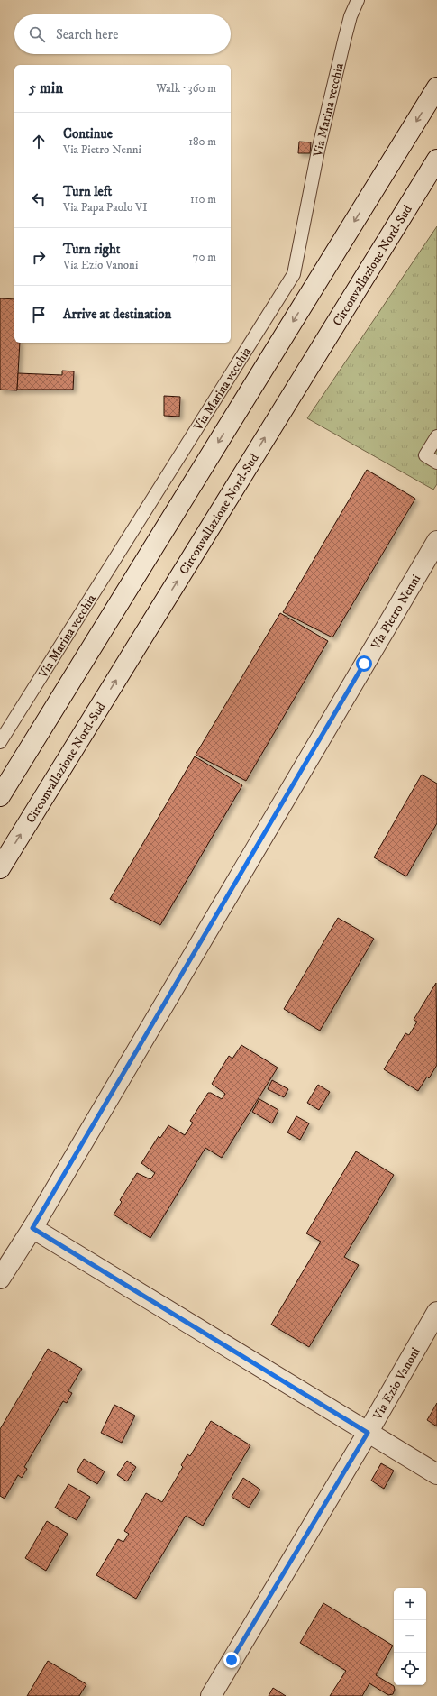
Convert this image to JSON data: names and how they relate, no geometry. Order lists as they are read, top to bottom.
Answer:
{
  "streets": {
    "street": ["Circonvallazione Nord-Sud", "Via Pietro Nenni", "Via Ezio Vanoni"],
    "lane": ["Via Marina vecchia"]
  },
  "page": {
    "search": "Search here",
    "heading": ["5 min", "Walk · 360 m"],
    "list": [
      ["Continue", "Via Pietro Nenni", "180 m"],
      ["Turn left", "Via Papa Paolo VI", "110 m"],
      ["Turn right", "Via Ezio Vanoni", "70 m"],
      "Arrive at destination"
    ],
    "map_buttons": ["+", "−"]
  }
}
